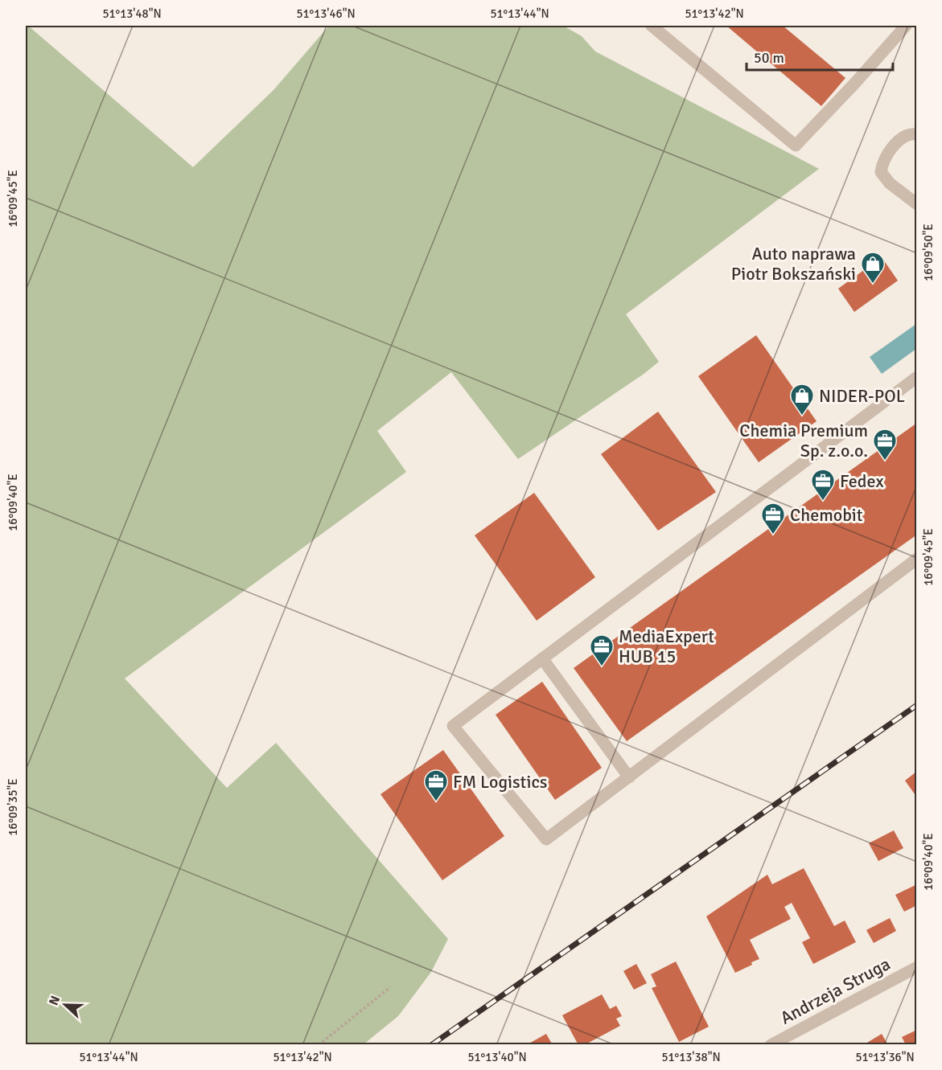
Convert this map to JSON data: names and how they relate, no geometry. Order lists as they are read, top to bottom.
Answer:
{
  "streets": {
    "street": ["Andrzeja Struga"]
  },
  "places": {
    "shop": ["Auto naprawa Piotr Bokszański", "NIDER-POL"],
    "office": [
      "Chemia Premium Sp. z.o.o.",
      "Fedex",
      "Chemobit",
      "MediaExpert HUB 15",
      "FM Logistics"
    ]
  },
  "scale_bar": "50 m",
  "north": "left",
  "coordinates": [
    "51°13'48\"N",
    "51°13'46\"N",
    "51°13'44\"N",
    "51°13'42\"N",
    "16°09'45\"E",
    "16°09'50\"E",
    "16°09'40\"E",
    "16°09'35\"E",
    "51°13'40\"N",
    "51°13'38\"N",
    "51°13'36\"N"
  ]
}
